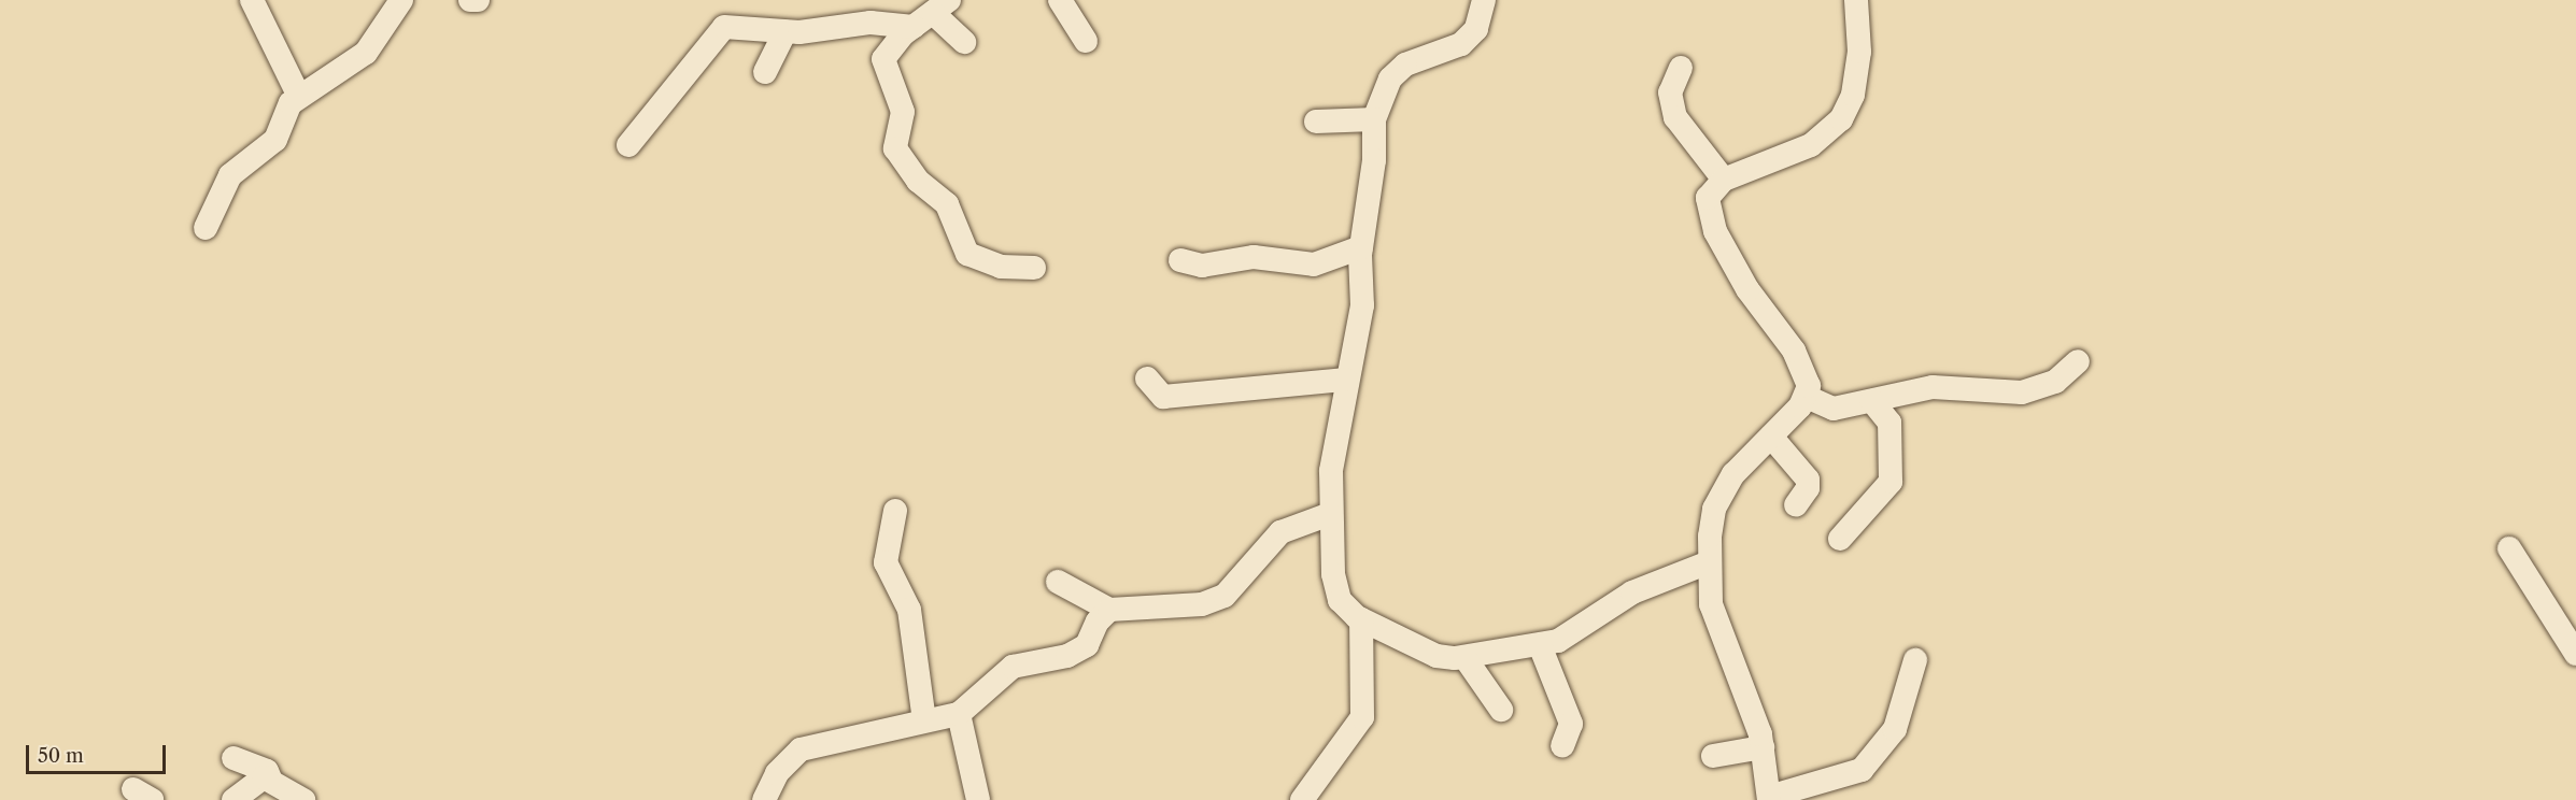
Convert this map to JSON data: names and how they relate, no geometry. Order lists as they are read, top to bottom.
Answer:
{
  "scale_bar": "50 m"
}
